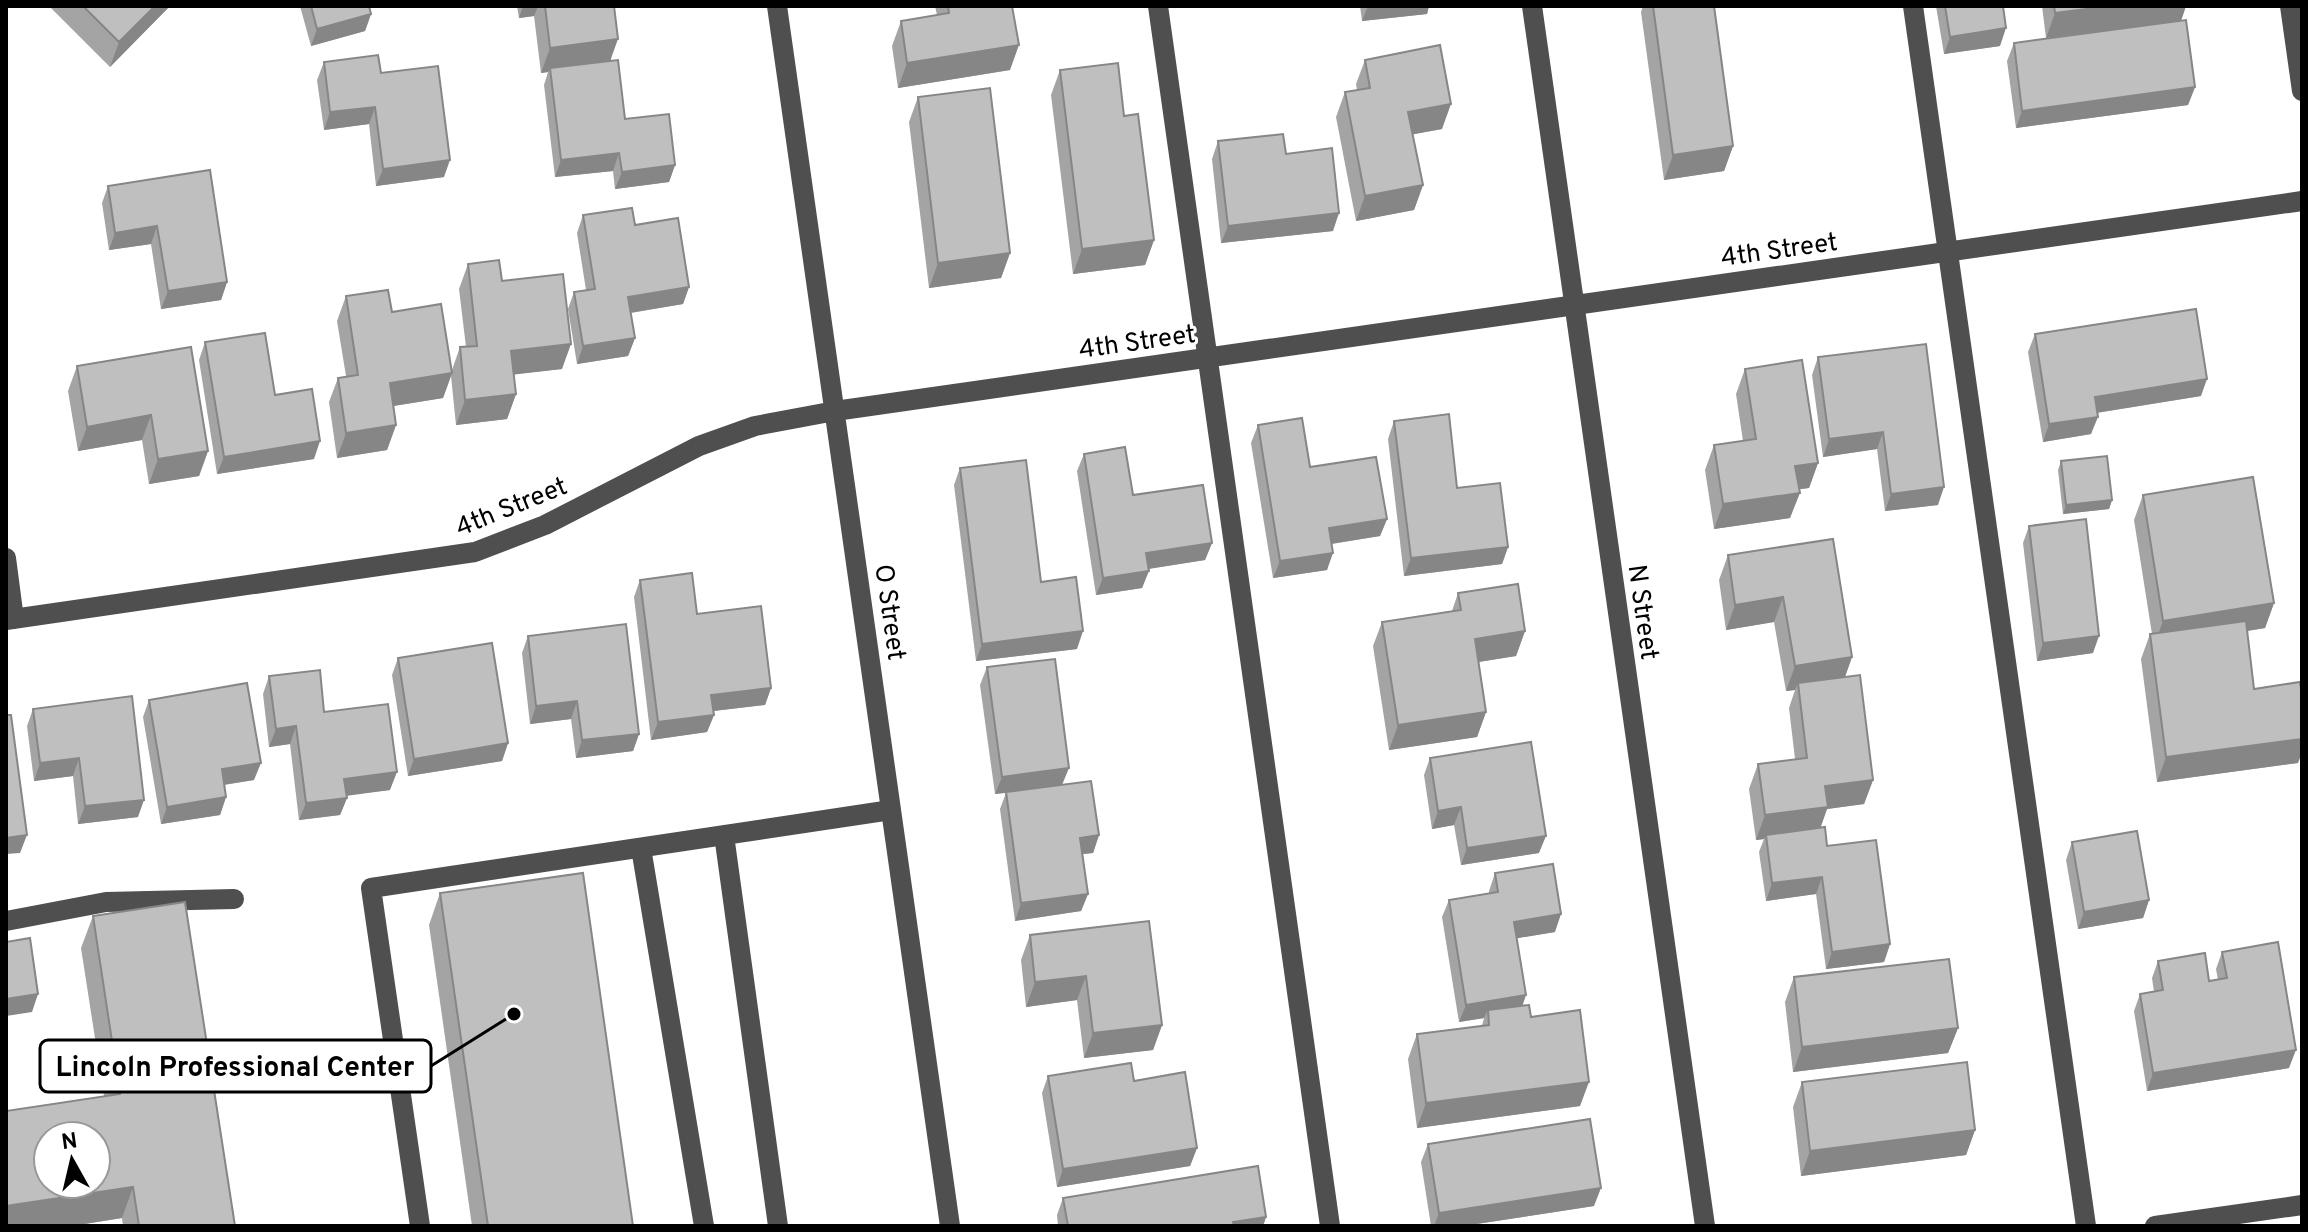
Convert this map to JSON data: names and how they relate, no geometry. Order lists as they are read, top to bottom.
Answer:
{
  "streets": {
    "street": ["4th Street", "O Street", "N Street"]
  },
  "crossings": [
    ["4th Street", "O Street"],
    ["4th Street", "N Street"]
  ],
  "places": ["Lincoln Professional Center"],
  "north": "top"
}
